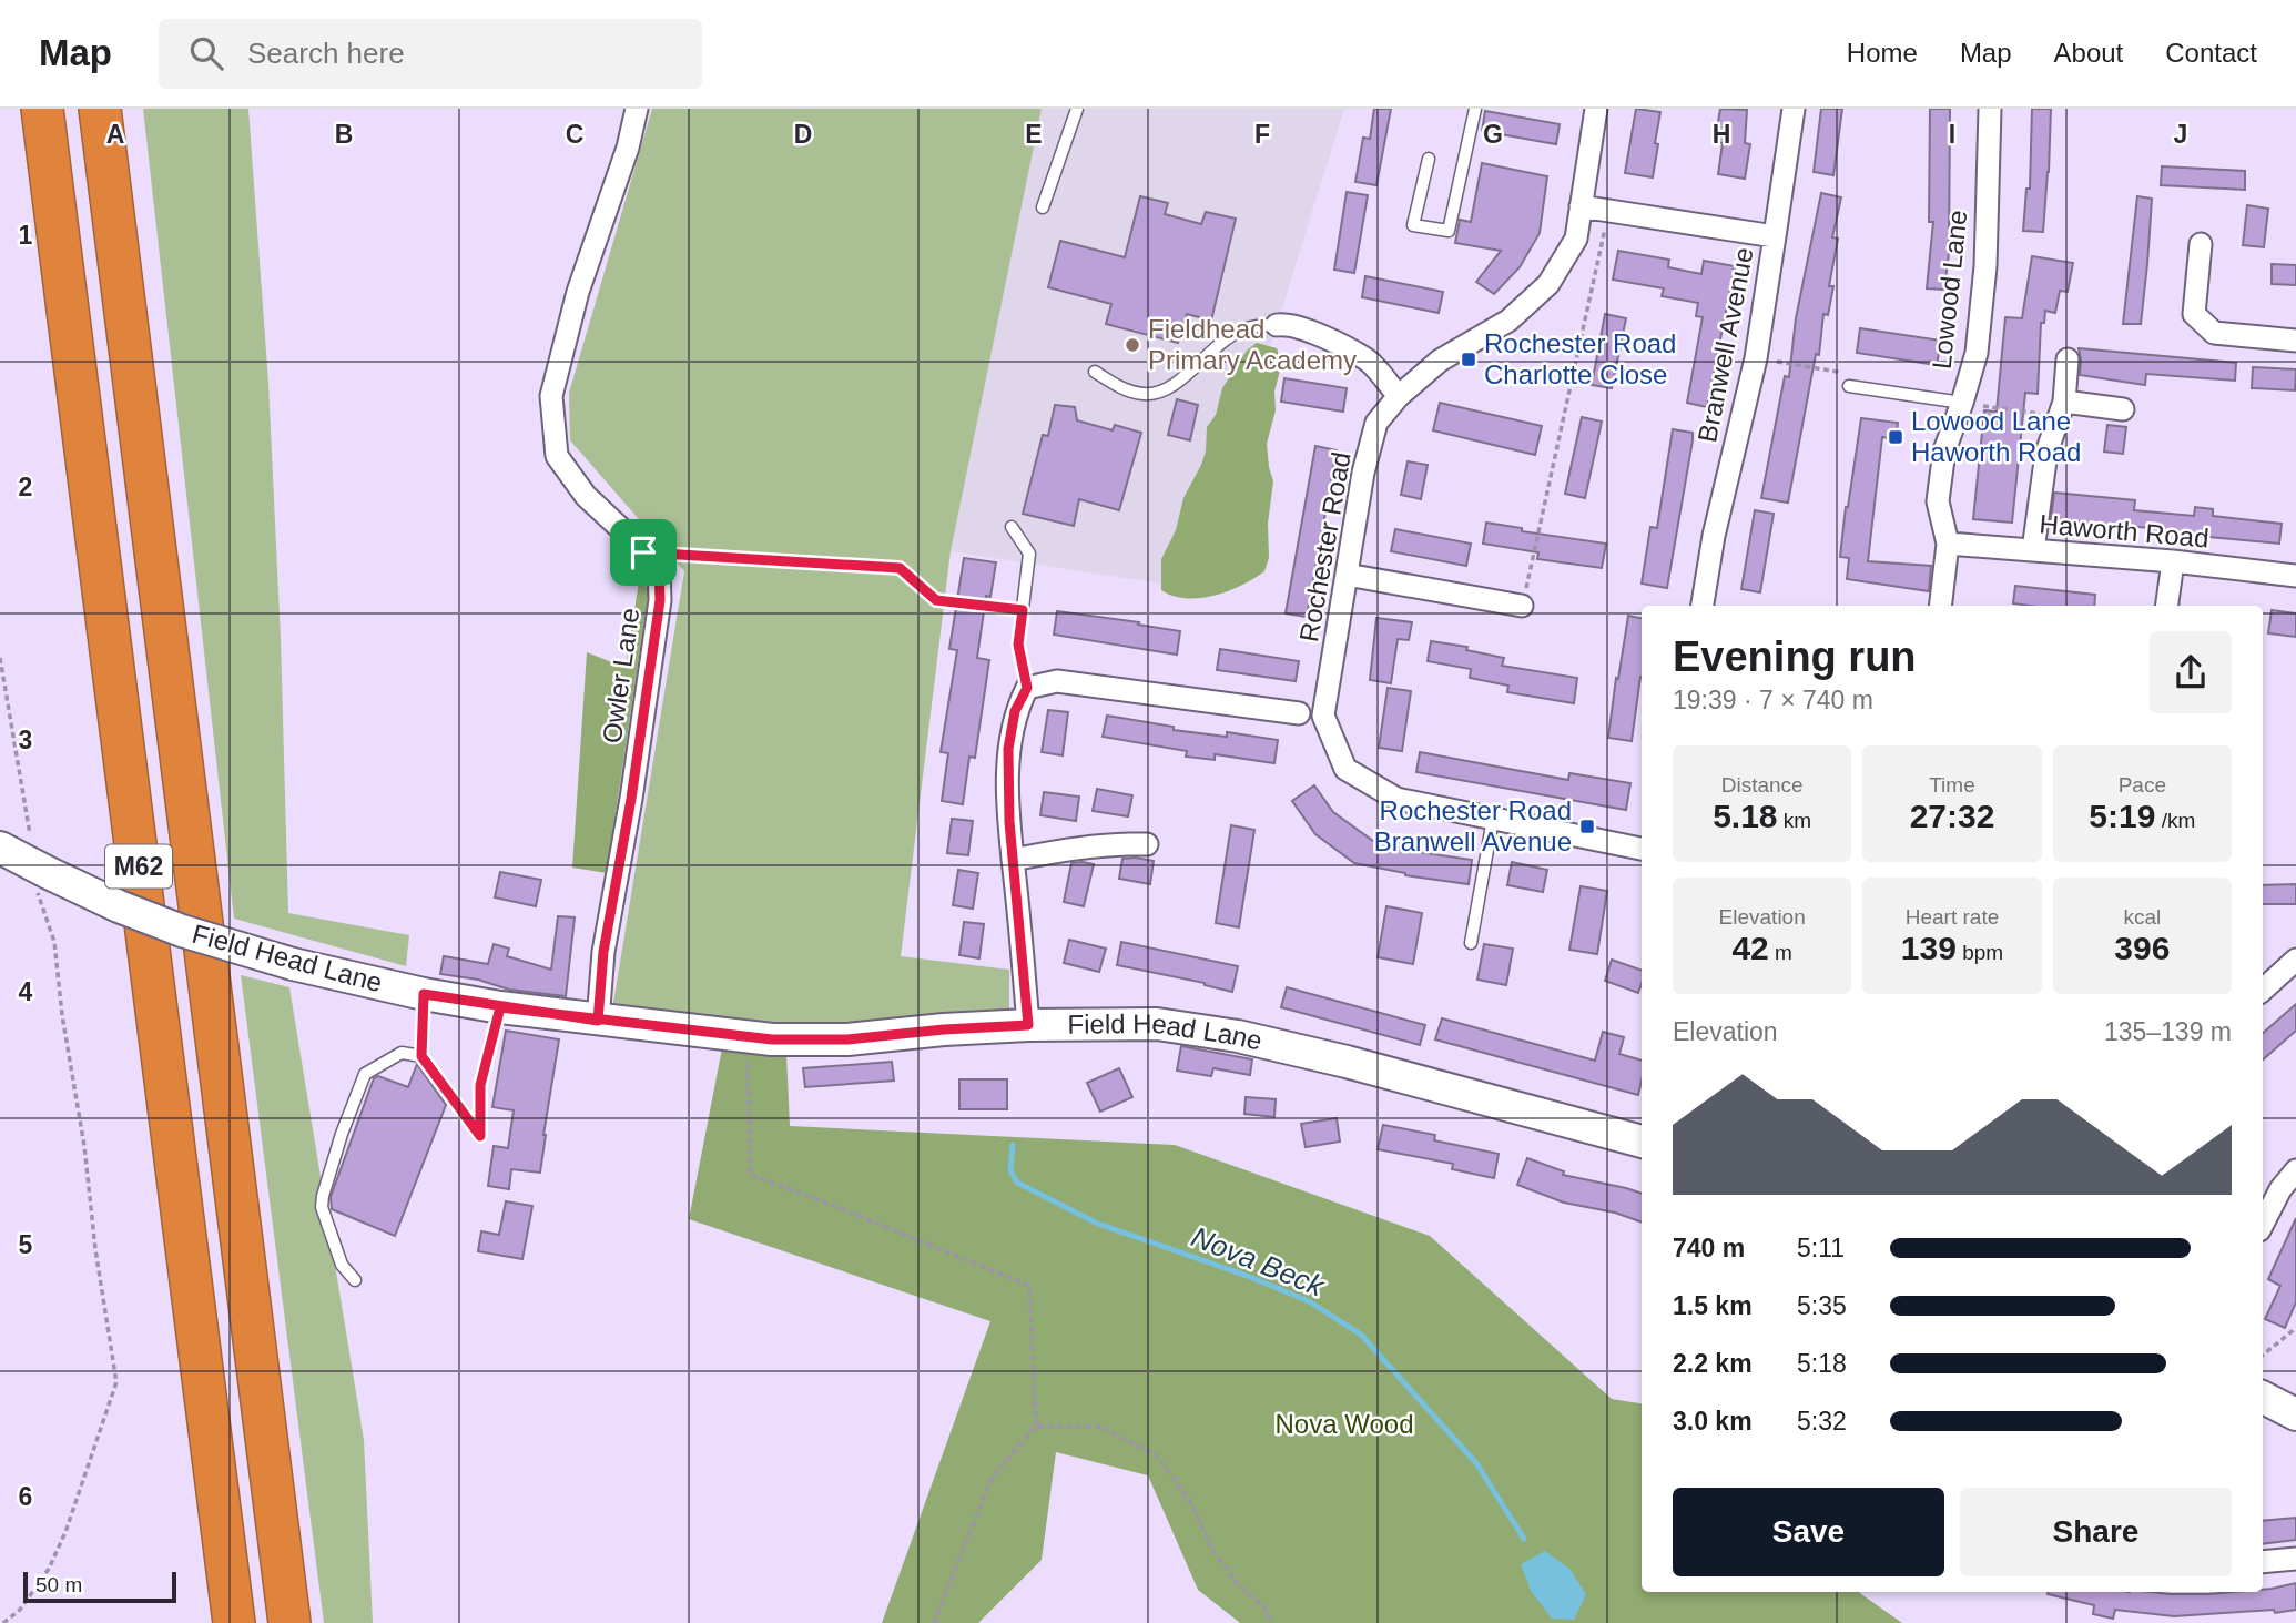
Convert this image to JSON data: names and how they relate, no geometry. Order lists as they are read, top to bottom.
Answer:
{
  "streets": {
    "highway": ["M62"],
    "main road": ["Field Head Lane"],
    "street": [
      "Lowood Lane",
      "Branwell Avenue",
      "Haworth Road",
      "Rochester Road",
      "Owler Lane"
    ]
  },
  "crossings": [
    ["Lowood Lane", "Haworth Road"],
    ["Branwell Avenue", "Rochester Road"],
    ["Owler Lane", "Field Head Lane"]
  ],
  "water": ["Nova Beck"],
  "parks": ["Nova Wood"],
  "places": {
    "other": ["Fieldhead Primary Academy"],
    "transit": ["Rochester Road Charlotte Close", "Lowood Lane Haworth Road", "Rochester Road Branwell Avenue"]
  },
  "scale_bar": "50 m",
  "page": {
    "header": "Map",
    "search": "Search here",
    "nav": [
      "Home",
      "Map",
      "About",
      "Contact"
    ],
    "heading": ["Evening run", "19:39 · 7 × 740 m"],
    "stats": [
      ["Distance", "5.18 km"],
      ["Time", "27:32"],
      ["Pace", "5:19 /km"],
      ["Elevation", "42 m"],
      ["Heart rate", "139 bpm"],
      ["kcal", "396"]
    ],
    "chart": ["Elevation", "135–139 m"],
    "list": [
      {
        "name": "740 m",
        "note": "5:11"
      },
      {
        "name": "1.5 km",
        "note": "5:35"
      },
      {
        "name": "2.2 km",
        "note": "5:18"
      },
      {
        "name": "3.0 km",
        "note": "5:32"
      }
    ],
    "buttons": ["Save", "Share"],
    "scale": "50 m"
  },
  "grid": {
    "columns": [
      "A",
      "B",
      "C",
      "D",
      "E",
      "F",
      "G",
      "H",
      "I",
      "J"
    ],
    "rows": [
      "1",
      "2",
      "3",
      "4",
      "5",
      "6"
    ]
  }
}
